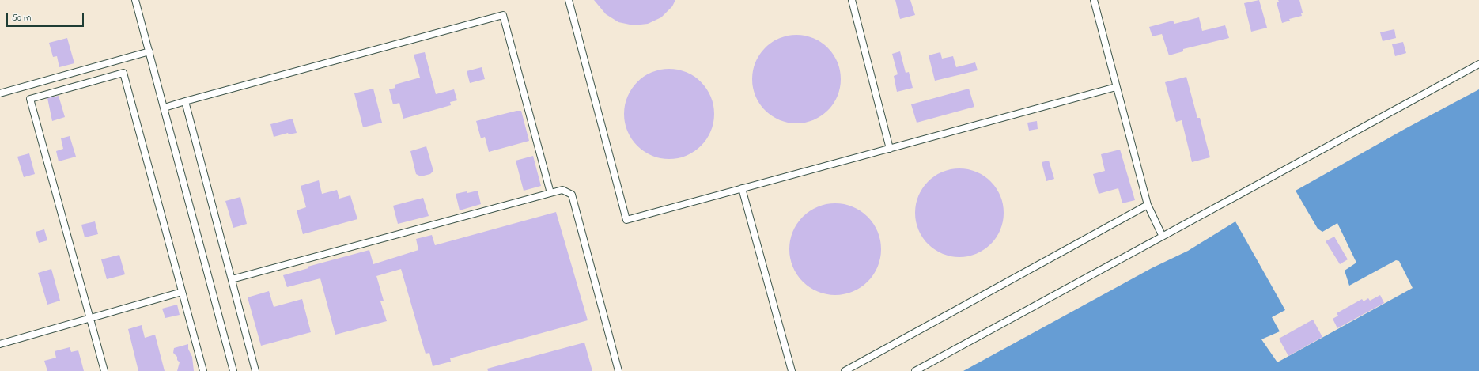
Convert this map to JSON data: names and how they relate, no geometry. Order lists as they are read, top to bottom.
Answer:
{
  "scale_bar": "50 m"
}
